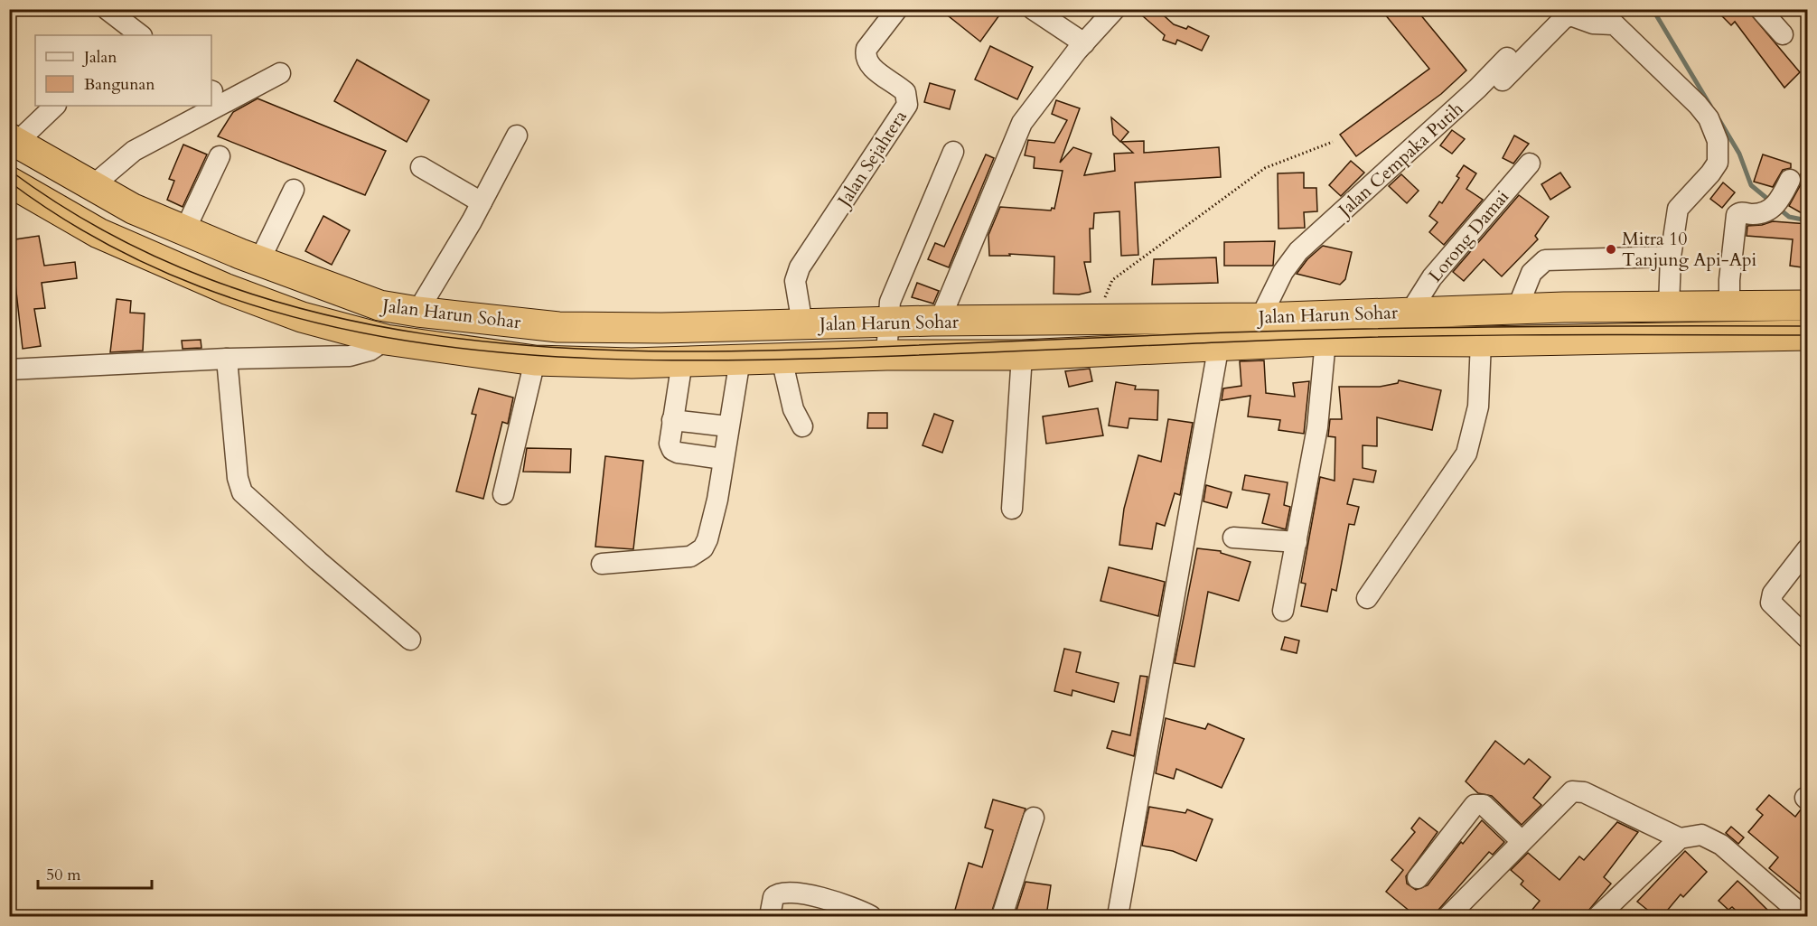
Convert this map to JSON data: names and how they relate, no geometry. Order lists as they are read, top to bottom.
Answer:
{
  "streets": {
    "highway": ["Jalan Harun Sohar"],
    "street": ["Jalan Sejahtera", "Jalan Cempaka Putih", "Lorong Damai"]
  },
  "crossings": [
    ["Jalan Sejahtera", "Jalan Harun Sohar"],
    ["Jalan Cempaka Putih", "Jalan Harun Sohar"],
    ["Lorong Damai", "Jalan Harun Sohar"]
  ],
  "places": ["Mitra 10 Tanjung Api-Api"],
  "legend": ["Jalan", "Bangunan"],
  "scale_bar": "50 m"
}
